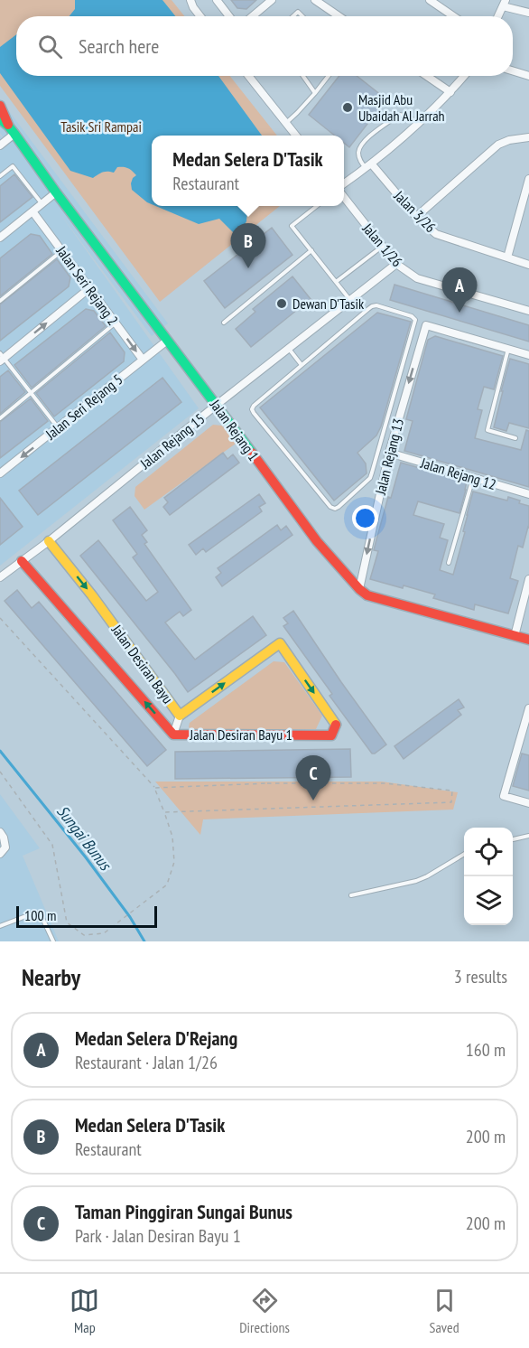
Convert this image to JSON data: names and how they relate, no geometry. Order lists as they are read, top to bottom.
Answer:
{
  "streets": {
    "street": [
      "Jalan 3/26",
      "Jalan 1/26",
      "Jalan Seri Rejang 2",
      "Jalan Seri Rejang 5",
      "Jalan Rejang 1",
      "Jalan Rejang 15",
      "Jalan Rejang 13",
      "Jalan Rejang 12",
      "Jalan Desiran Bayu",
      "Jalan Desiran Bayu 1"
    ]
  },
  "crossings": [
    ["Jalan 1/26", "Jalan Rejang 15"],
    ["Jalan Seri Rejang 2", "Jalan Seri Rejang 5"],
    ["Jalan Seri Rejang 5", "Jalan Rejang 1"],
    ["Jalan Rejang 1", "Jalan Rejang 15"],
    ["Jalan Rejang 1", "Jalan Rejang 13"],
    ["Jalan Rejang 15", "Jalan Desiran Bayu"],
    ["Jalan Rejang 15", "Jalan Desiran Bayu 1"],
    ["Jalan Rejang 13", "Jalan Rejang 12"],
    ["Jalan Desiran Bayu", "Jalan Desiran Bayu 1"]
  ],
  "water": ["Sungai Bunus"],
  "parks": ["Tasik Sri Rampai"],
  "places": ["Masjid Abu Ubaidah Al Jarrah", "Dewan D'Tasik"],
  "scale_bar": "100 m",
  "page": {
    "search": "Search here",
    "popup": ["Medan Selera D'Tasik", "Restaurant"],
    "pins": ["B", "A", "C"],
    "scale": "100 m",
    "heading": ["Nearby", "3 results"],
    "list": [
      {
        "mark": "A",
        "name": "Medan Selera D'Rejang",
        "note": "Restaurant · Jalan 1/26",
        "value": "160 m"
      },
      {
        "mark": "B",
        "name": "Medan Selera D'Tasik",
        "note": "Restaurant",
        "value": "200 m"
      },
      {
        "mark": "C",
        "name": "Taman Pinggiran Sungai Bunus",
        "note": "Park · Jalan Desiran Bayu 1",
        "value": "200 m"
      }
    ],
    "nav": ["Map", "Directions", "Saved"]
  }
}
